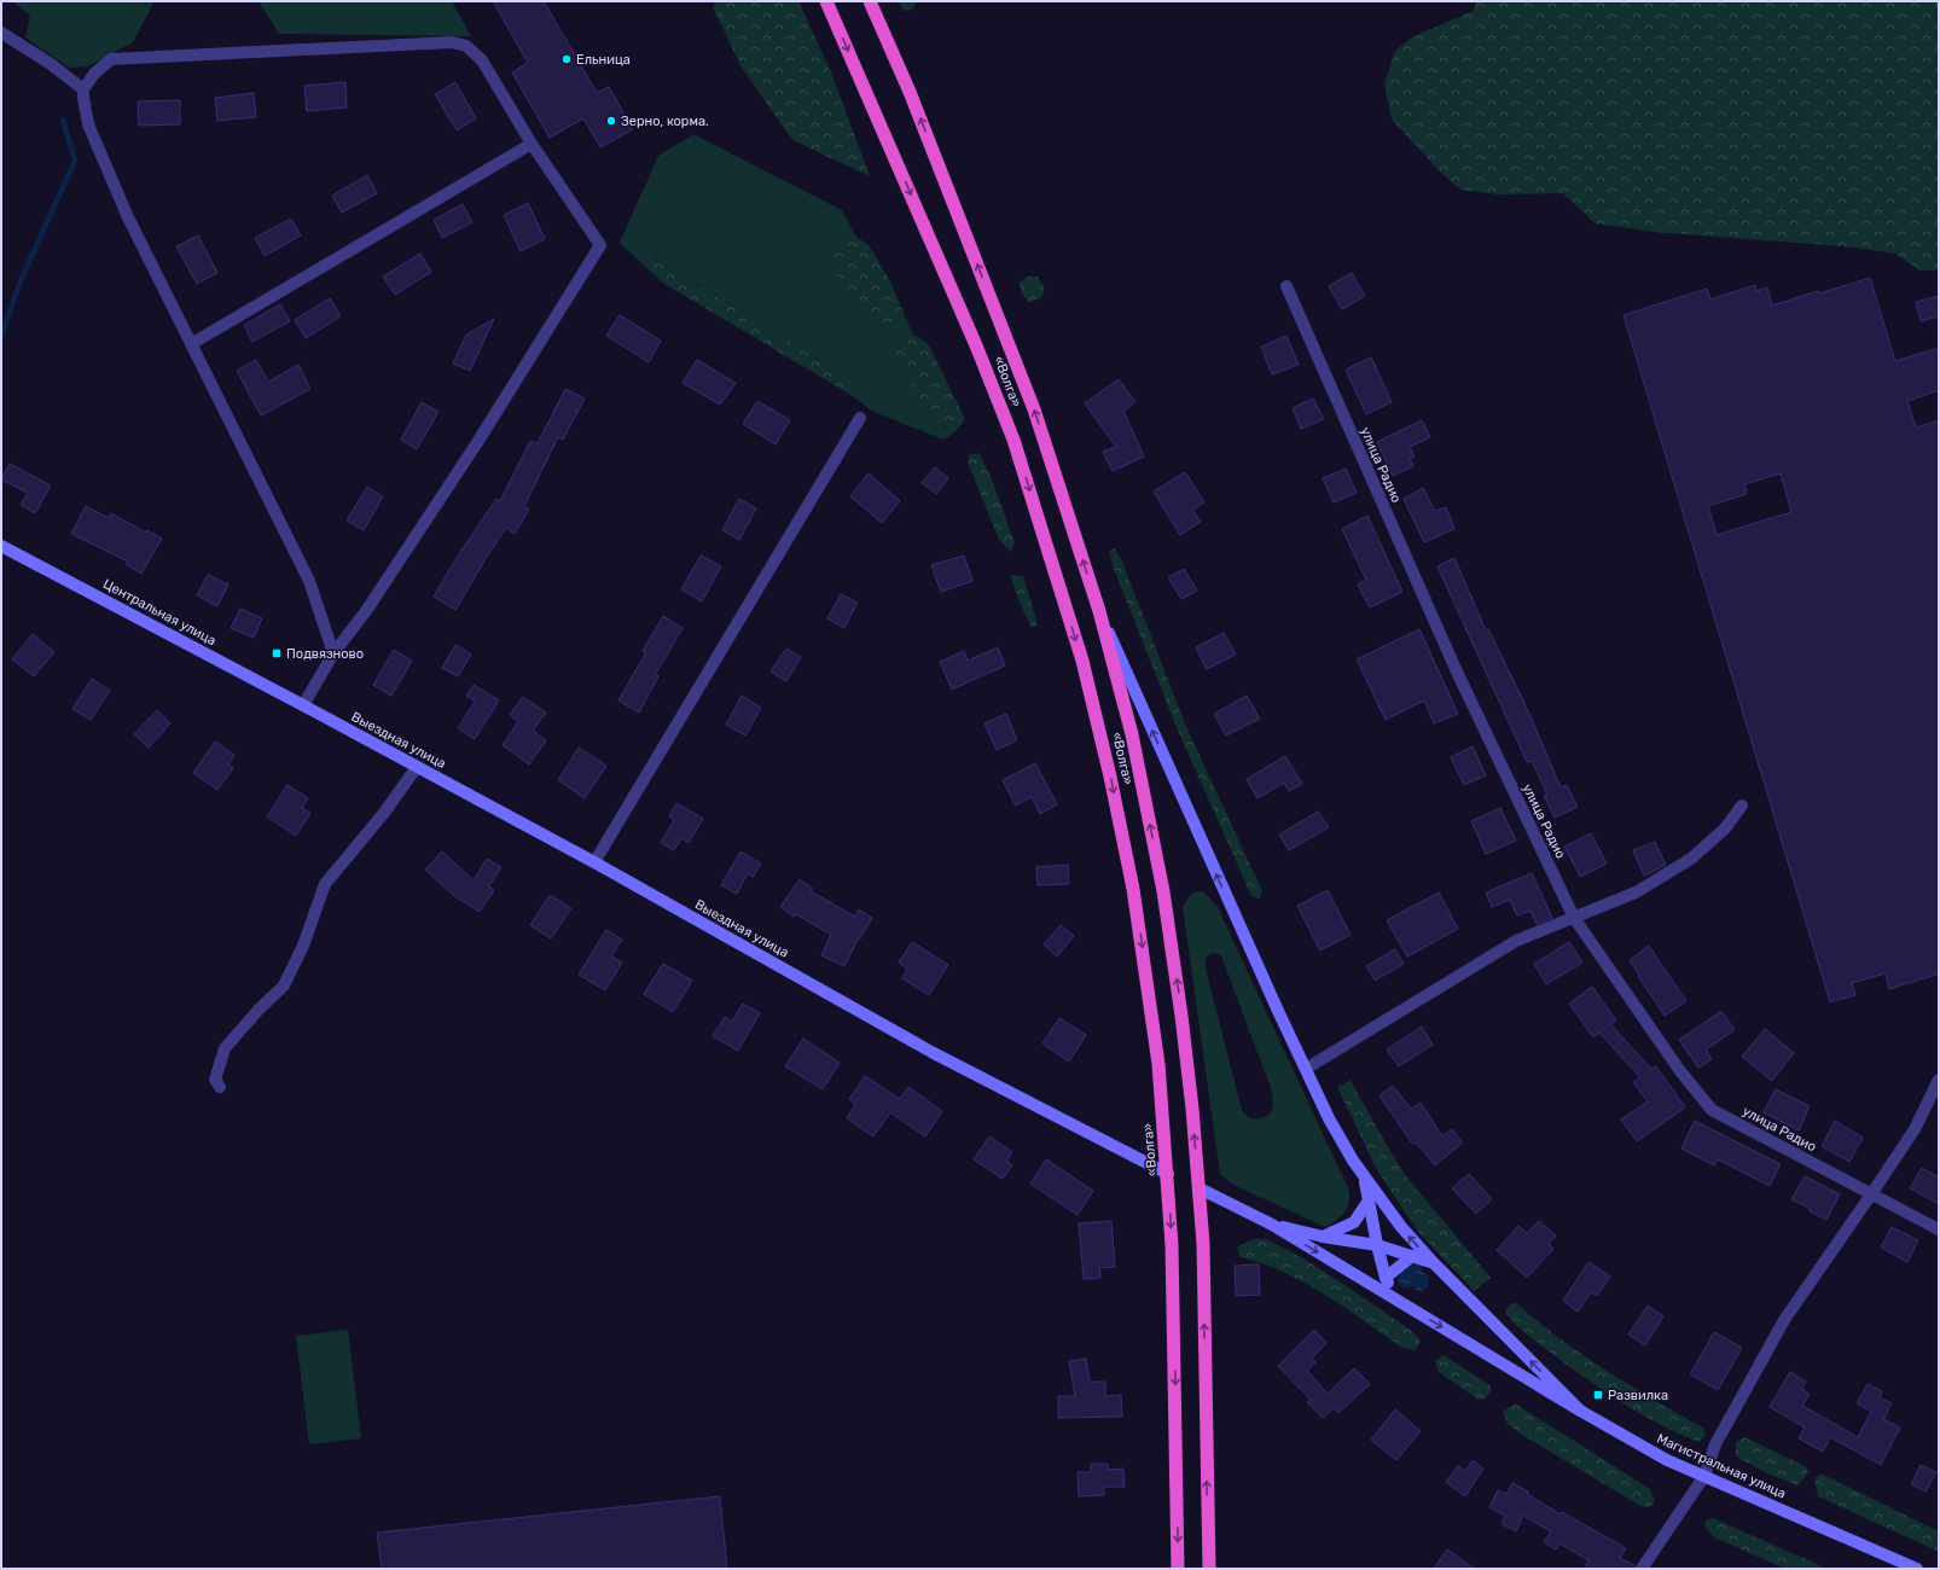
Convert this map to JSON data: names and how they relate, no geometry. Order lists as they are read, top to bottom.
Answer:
{
  "streets": {
    "highway": ["«Волга»"],
    "main road": ["Центральная улица", "Выездная улица", "Магистральная улица"],
    "street": ["улица Радио"]
  },
  "crossings": [
    ["«Волга»", "Выездная улица"],
    ["Центральная улица", "Выездная улица"]
  ],
  "places": {
    "other": ["Ельница", "Зерно, корма."],
    "transit": ["Подвязново", "Развилка"]
  }
}
